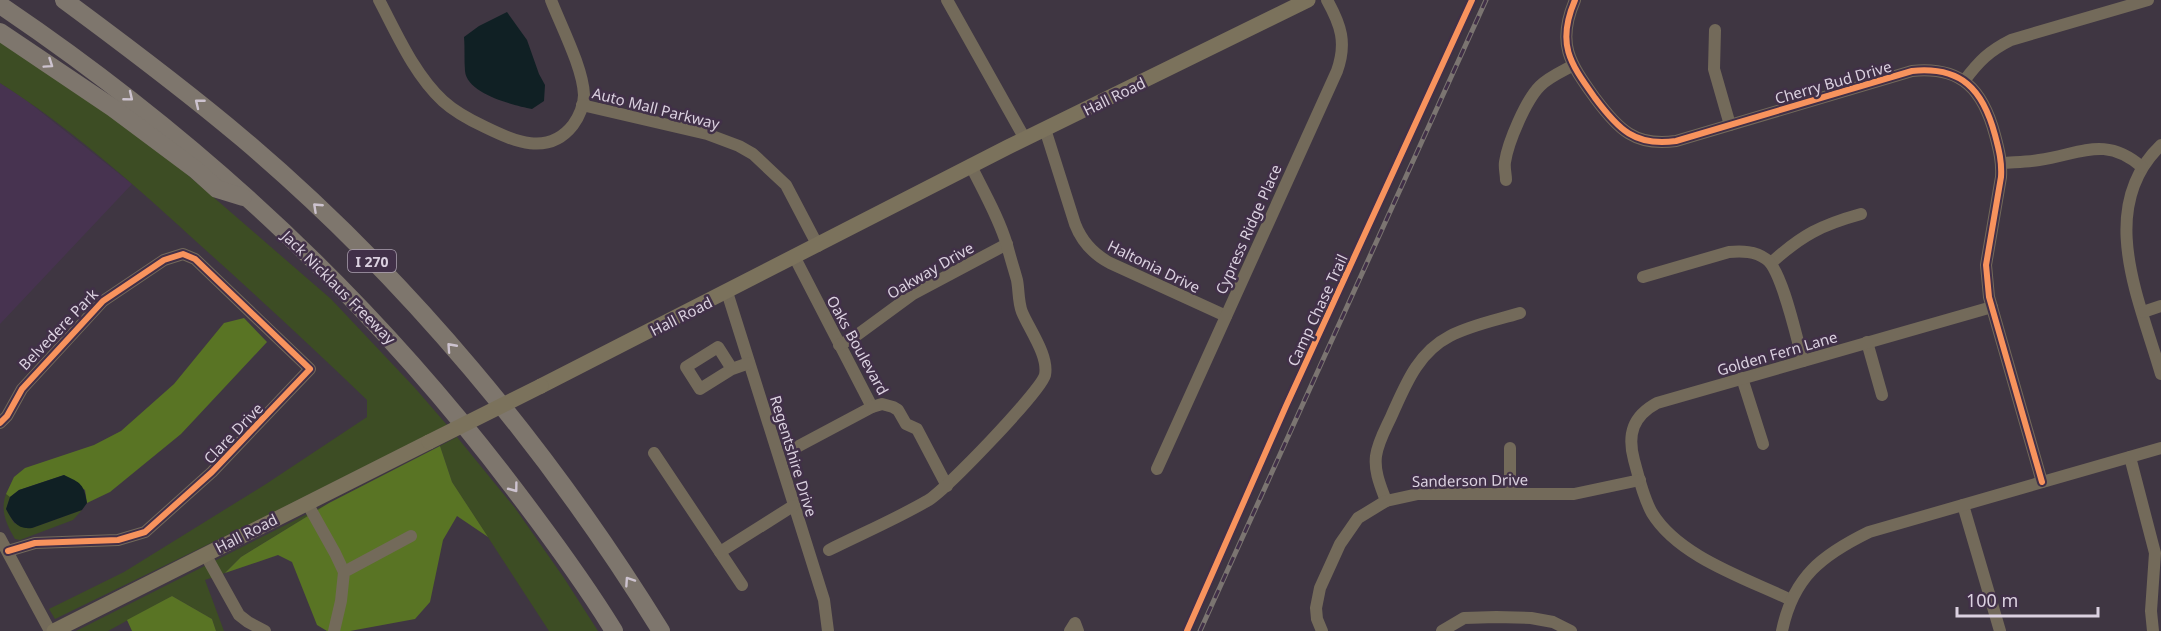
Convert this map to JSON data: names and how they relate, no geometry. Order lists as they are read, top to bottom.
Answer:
{
  "streets": {
    "highway": ["I 270", "Jack Nicklaus Freeway"],
    "main road": ["Hall Road"],
    "street": [
      "Cherry Bud Drive",
      "Auto Mall Parkway",
      "Cypress Ridge Place",
      "Haltonia Drive",
      "Oakway Drive",
      "Belvedere Park",
      "Oaks Boulevard",
      "Golden Fern Lane",
      "Clare Drive",
      "Regentshire Drive",
      "Sanderson Drive"
    ],
    "cycle path": ["Camp Chase Trail"]
  },
  "crossings": [
    ["Cherry Bud Drive", "Golden Fern Lane"],
    ["Hall Road", "Auto Mall Parkway"],
    ["Hall Road", "Haltonia Drive"],
    ["Hall Road", "Oaks Boulevard"],
    ["Hall Road", "Regentshire Drive"],
    ["Cypress Ridge Place", "Haltonia Drive"],
    ["Oakway Drive", "Oaks Boulevard"],
    ["Belvedere Park", "Clare Drive"],
    ["Golden Fern Lane", "Sanderson Drive"]
  ],
  "scale_bar": "100 m"
}
